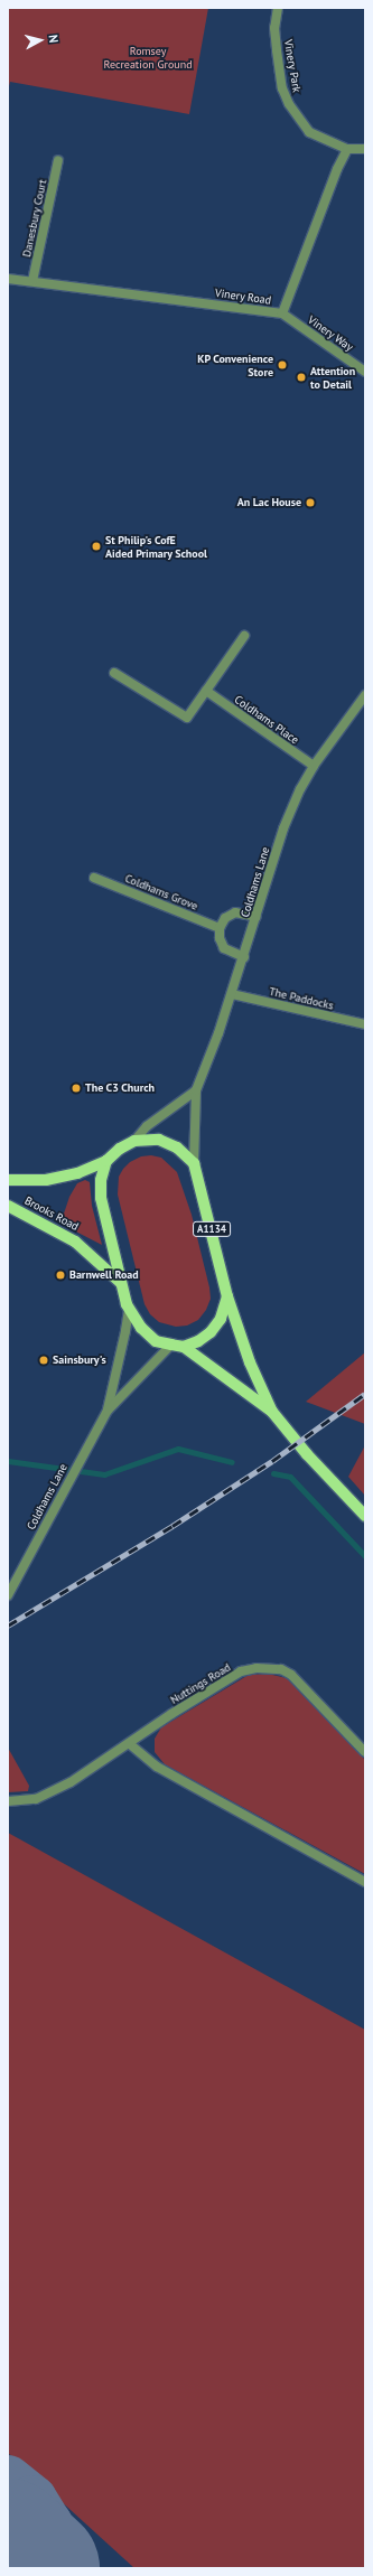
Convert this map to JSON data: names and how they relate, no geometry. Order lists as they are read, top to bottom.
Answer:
{
  "streets": {
    "main road": ["Brooks Road", "A1134"],
    "street": [
      "Vinery Park",
      "Danesbury Court",
      "Vinery Road",
      "Vinery Way",
      "Coldhams Place",
      "Coldhams Lane",
      "Coldhams Grove",
      "The Paddocks",
      "Nuttings Road"
    ]
  },
  "crossings": [
    ["Vinery Park", "Vinery Road"],
    ["Danesbury Court", "Vinery Road"],
    ["Vinery Road", "Vinery Way"],
    ["Coldhams Place", "Coldhams Lane"],
    ["Coldhams Lane", "The Paddocks"],
    ["Coldhams Lane", "A1134"],
    ["Brooks Road", "A1134"]
  ],
  "parks": ["Romsey Recreation Ground"],
  "places": [
    "KP Convenience Store",
    "Attention to Detail",
    "An Lac House",
    "St Philip's CofE Aided Primary School",
    "The C3 Church",
    "Barnwell Road",
    "Sainsbury's"
  ],
  "north": "right"
}
